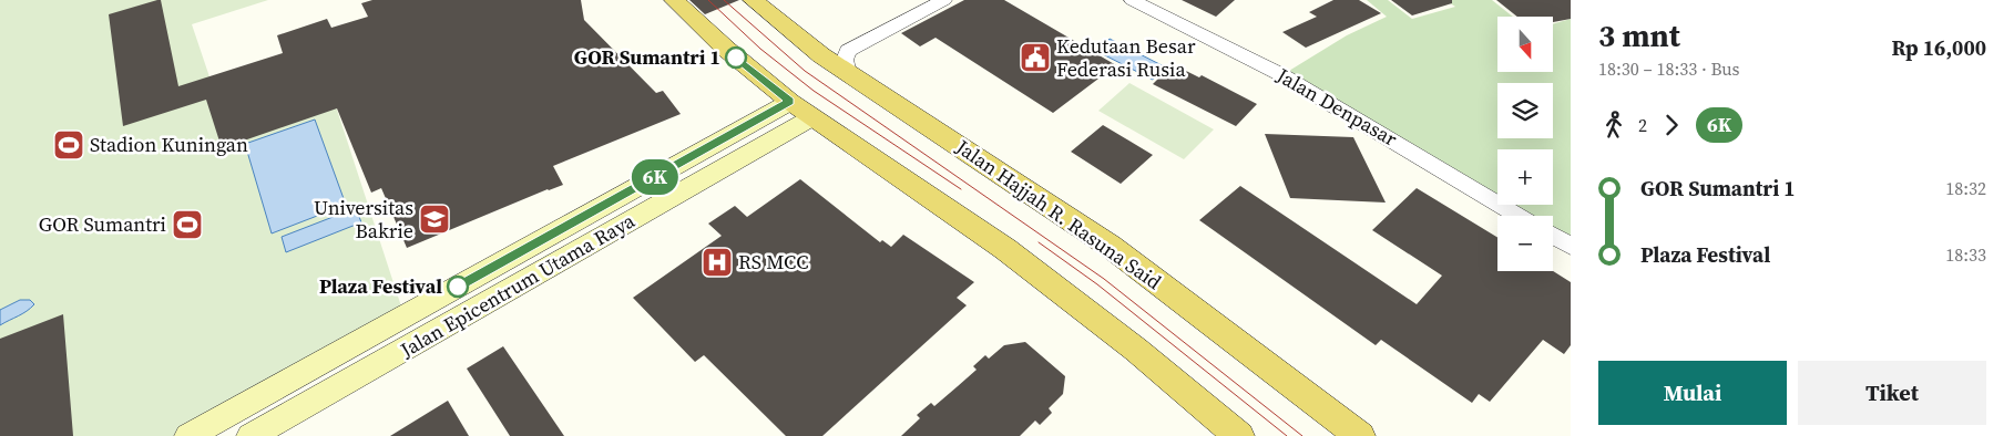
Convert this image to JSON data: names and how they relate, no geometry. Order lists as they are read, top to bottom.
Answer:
{
  "streets": {
    "main road": ["Jalan Hajjah R. Rasuna Said", "Jalan Epicentrum Utama Raya"],
    "street": ["Jalan Denpasar"]
  },
  "places": {
    "other": ["GOR Sumantri 1", "Plaza Festival"],
    "public building": ["Kedutaan Besar Federasi Rusia"],
    "sports": ["Stadion Kuningan", "GOR Sumantri"],
    "school or university": ["Universitas Bakrie"],
    "hospital": ["RS MCC"]
  },
  "lines": ["bus line 6K"],
  "north": "bottom",
  "page": {
    "on_map": "6K",
    "heading": ["3 mnt", "18:30 – 18:33 · Bus", "Rp 16,000"],
    "map_buttons": ["+", "−"],
    "legs": ["2", "6K"],
    "list": [
      {
        "name": "GOR Sumantri 1",
        "value": "18:32"
      },
      {
        "name": "Plaza Festival",
        "value": "18:33"
      }
    ],
    "buttons": ["Mulai", "Tiket"]
  }
}
